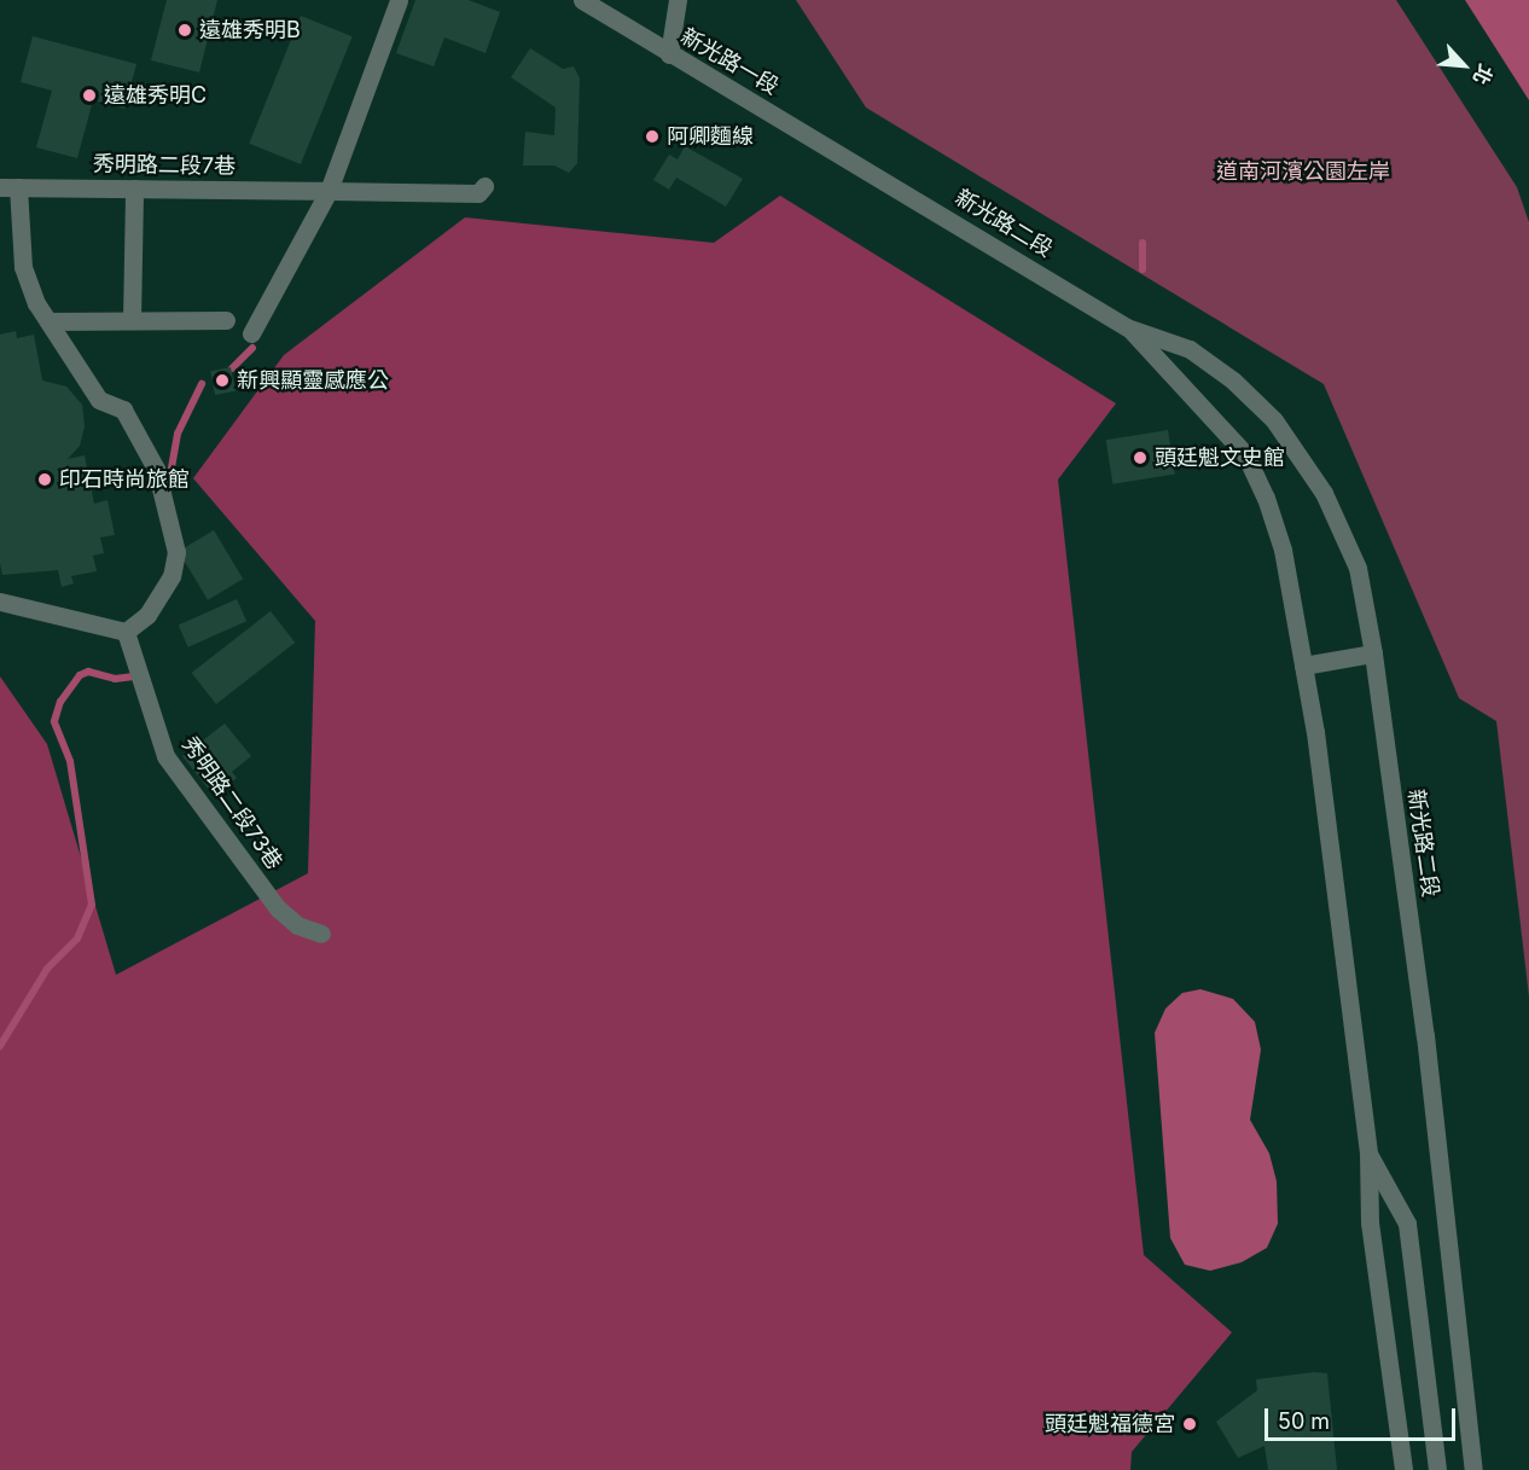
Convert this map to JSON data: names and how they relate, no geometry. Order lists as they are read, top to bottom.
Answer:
{
  "streets": {
    "street": [
      "新光路一段",
      "秀明路二段7巷",
      "新光路二段",
      "秀明路二段73巷"
    ]
  },
  "crossings": [
    ["新光路一段", "新光路二段"]
  ],
  "parks": ["道南河濱公園左岸"],
  "places": [
    "遠雄秀明B",
    "遠雄秀明C",
    "阿卿麵線",
    "新興顯靈感應公",
    "頭廷魁文史館",
    "印石時尚旅館",
    "頭廷魁福德宮"
  ],
  "scale_bar": "50 m",
  "north": "bottom right"
}
